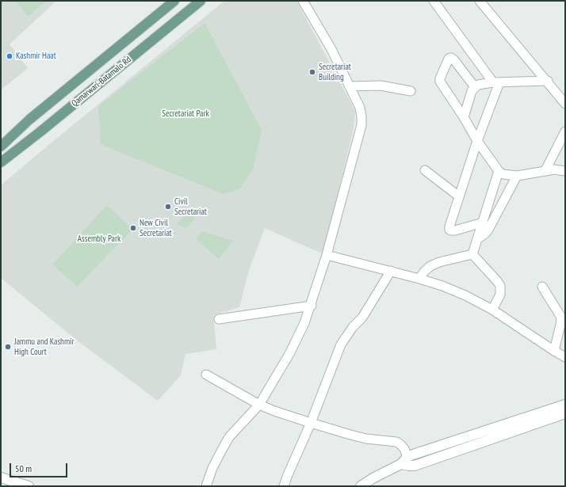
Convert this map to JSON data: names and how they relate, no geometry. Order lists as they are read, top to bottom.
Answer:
{
  "streets": {
    "main road": ["Qamarwari-Batamalo Rd"]
  },
  "parks": ["Secretariat Park", "Assembly Park"],
  "places": [
    "Kashmir Haat",
    "Secretariat Building",
    "Civil Secretariat",
    "New Civil Secretariat",
    "Jammu and Kashmir High Court"
  ],
  "scale_bar": "50 m"
}
